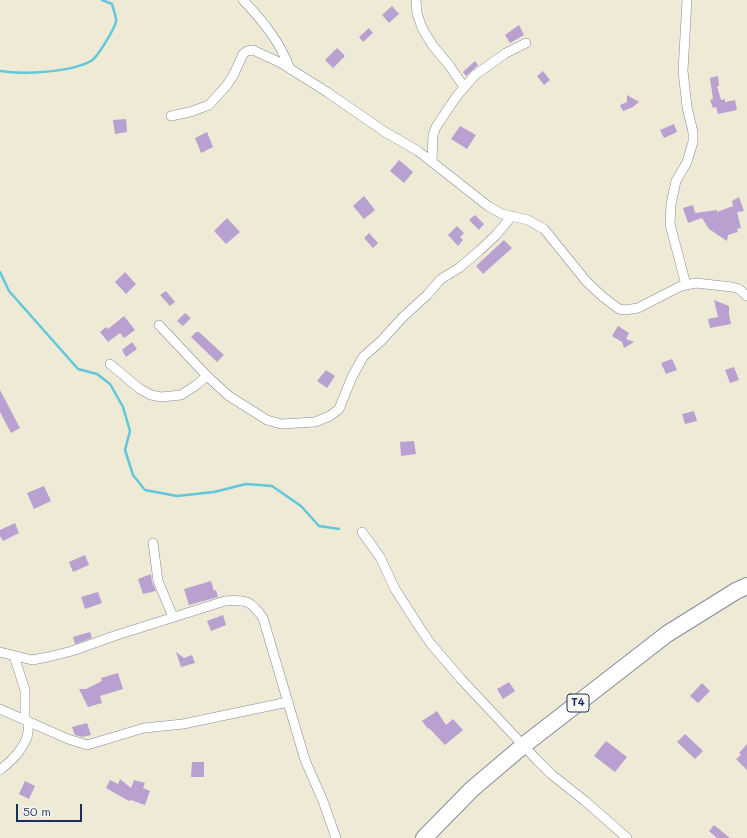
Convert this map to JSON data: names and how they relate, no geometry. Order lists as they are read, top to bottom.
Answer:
{
  "streets": {
    "highway": ["T4"]
  },
  "scale_bar": "50 m"
}
